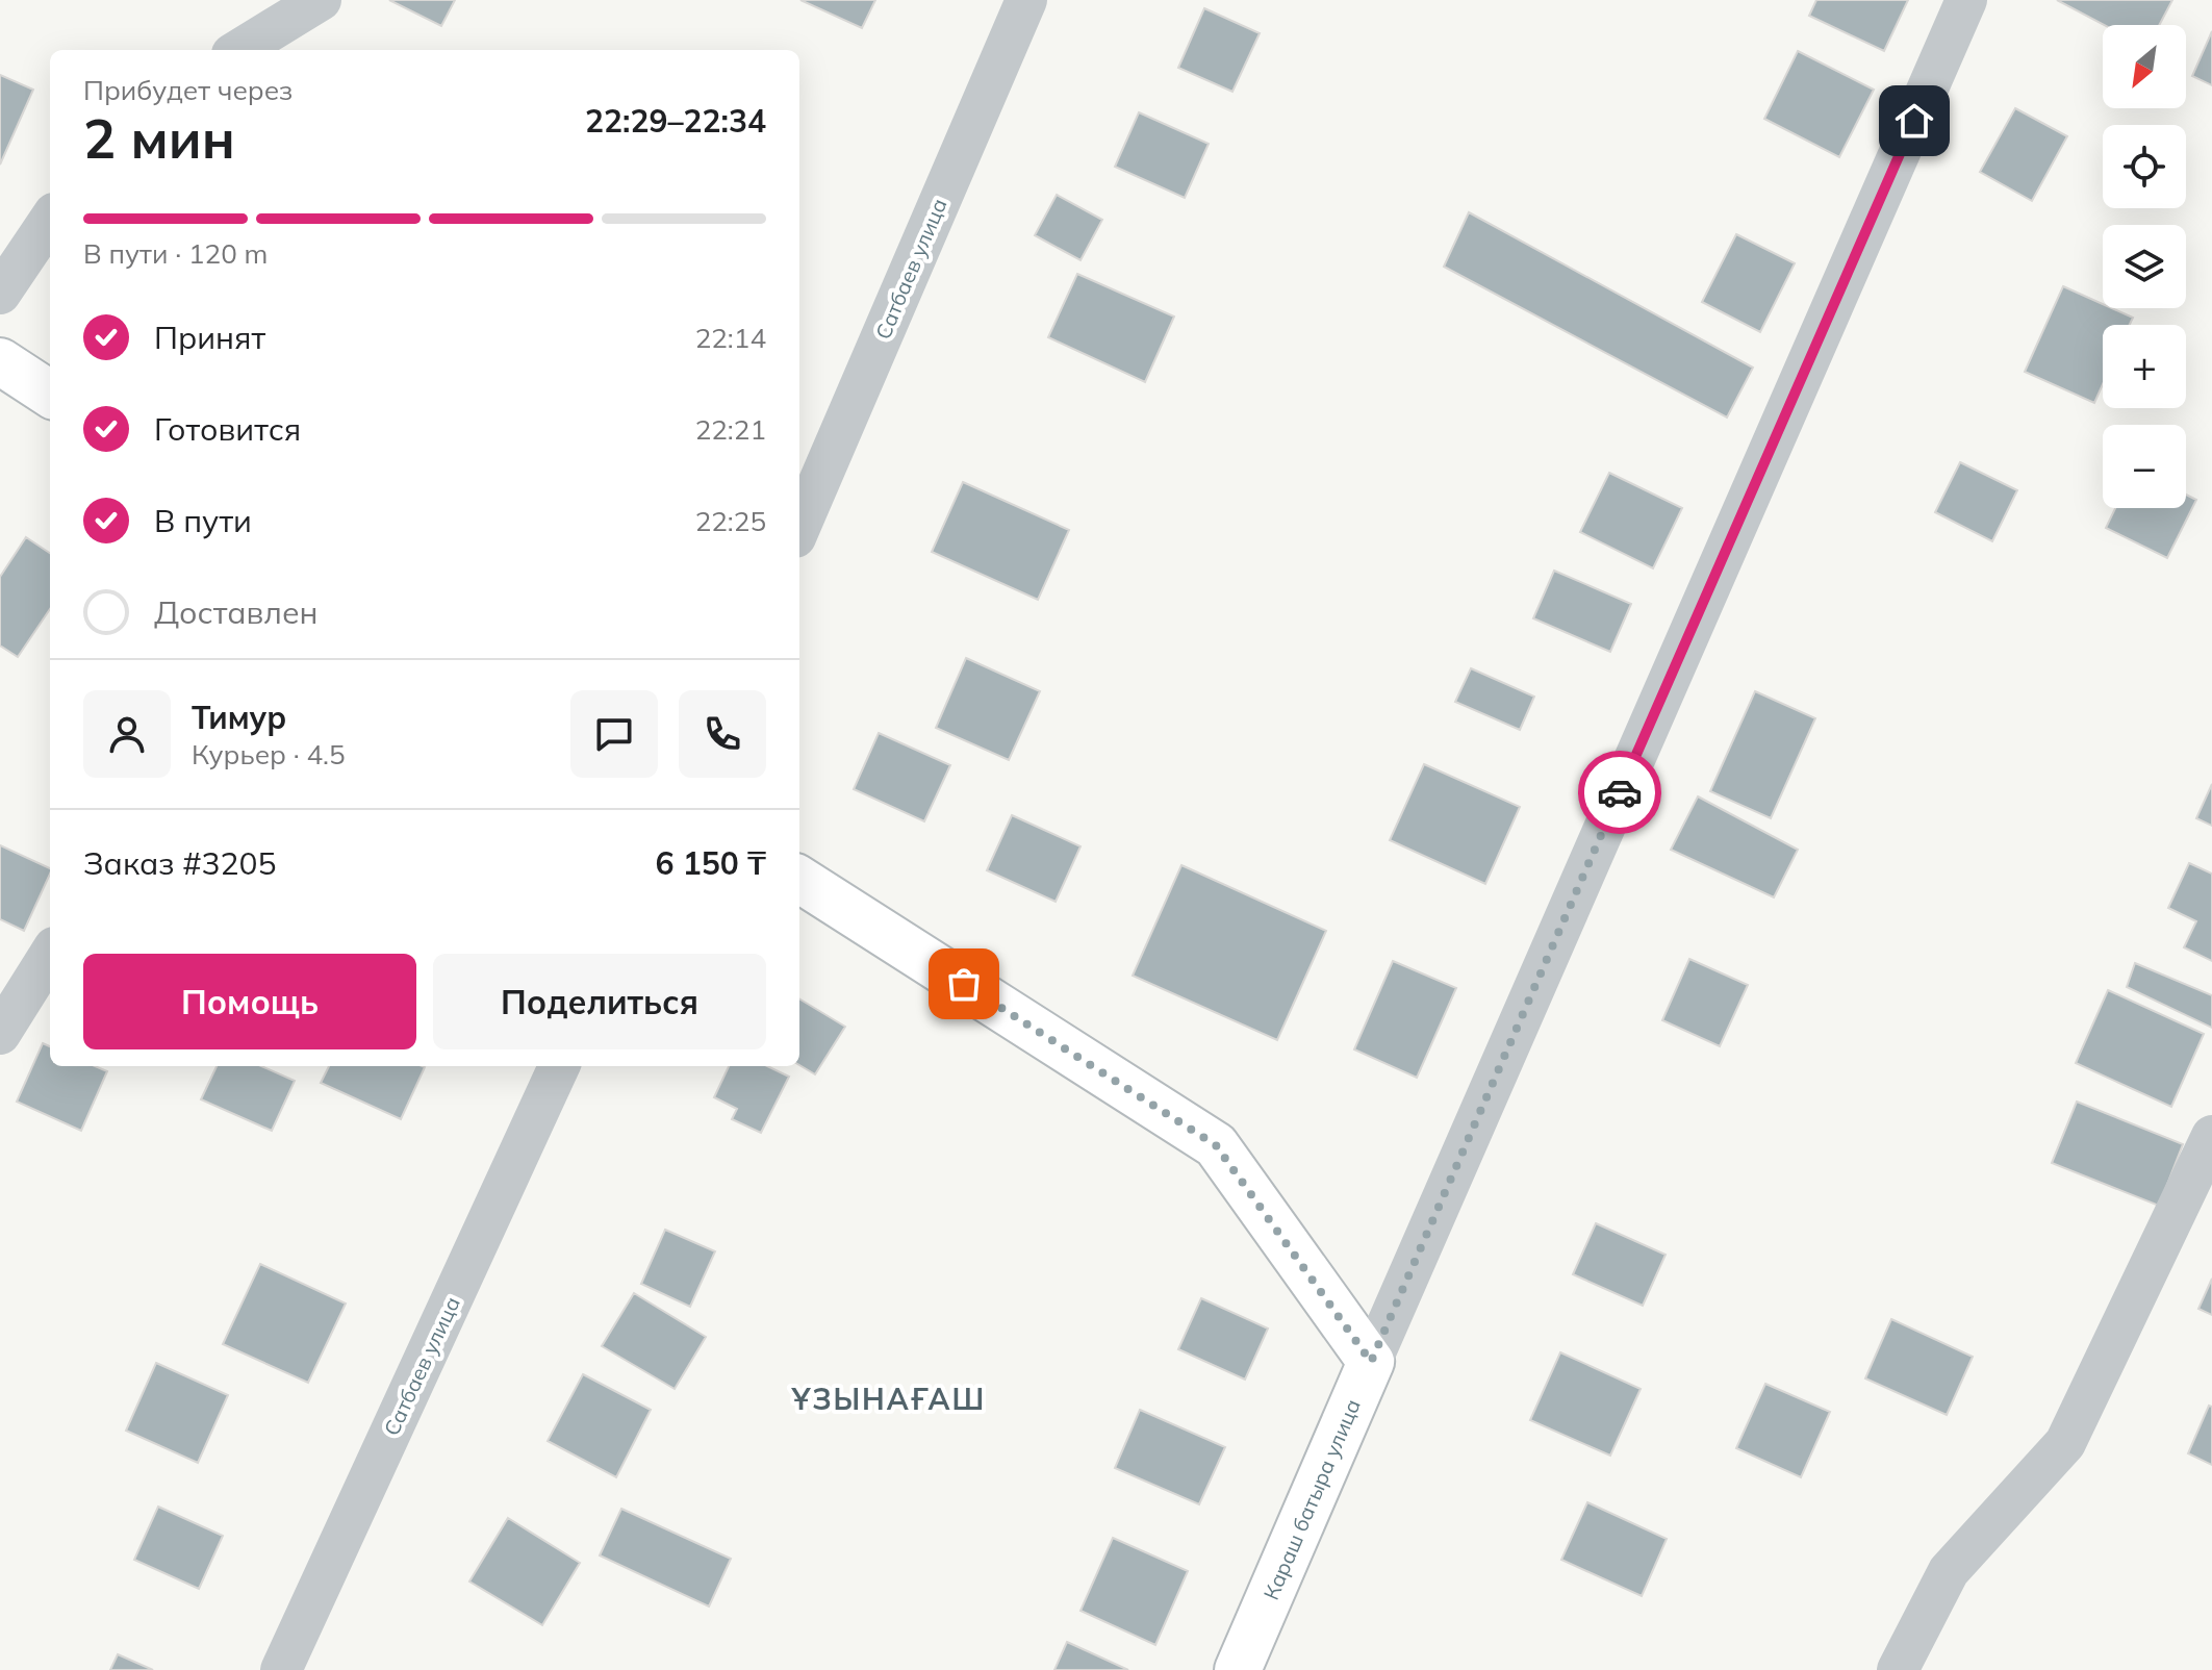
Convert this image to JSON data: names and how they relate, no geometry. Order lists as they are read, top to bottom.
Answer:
{
  "streets": {
    "main road": ["Караш батыра улица"],
    "street": ["Сатбаев улица"]
  },
  "districts": ["ҰЗЫНАҒАШ"],
  "north": "bottom left",
  "page": {
    "map_buttons": ["+", "−"],
    "heading": ["2 мин", "Прибудет через", "22:29–22:34"],
    "panel": [
      "Тимур",
      "Курьер · 4.5",
      "Заказ #3205",
      "6 150 ₸"
    ],
    "bar": "В пути · 120 m",
    "list": [
      ["Принят", "22:14"],
      ["Готовится", "22:21"],
      ["В пути", "22:25"],
      "Доставлен"
    ],
    "buttons": ["Помощь", "Поделиться"]
  }
}
